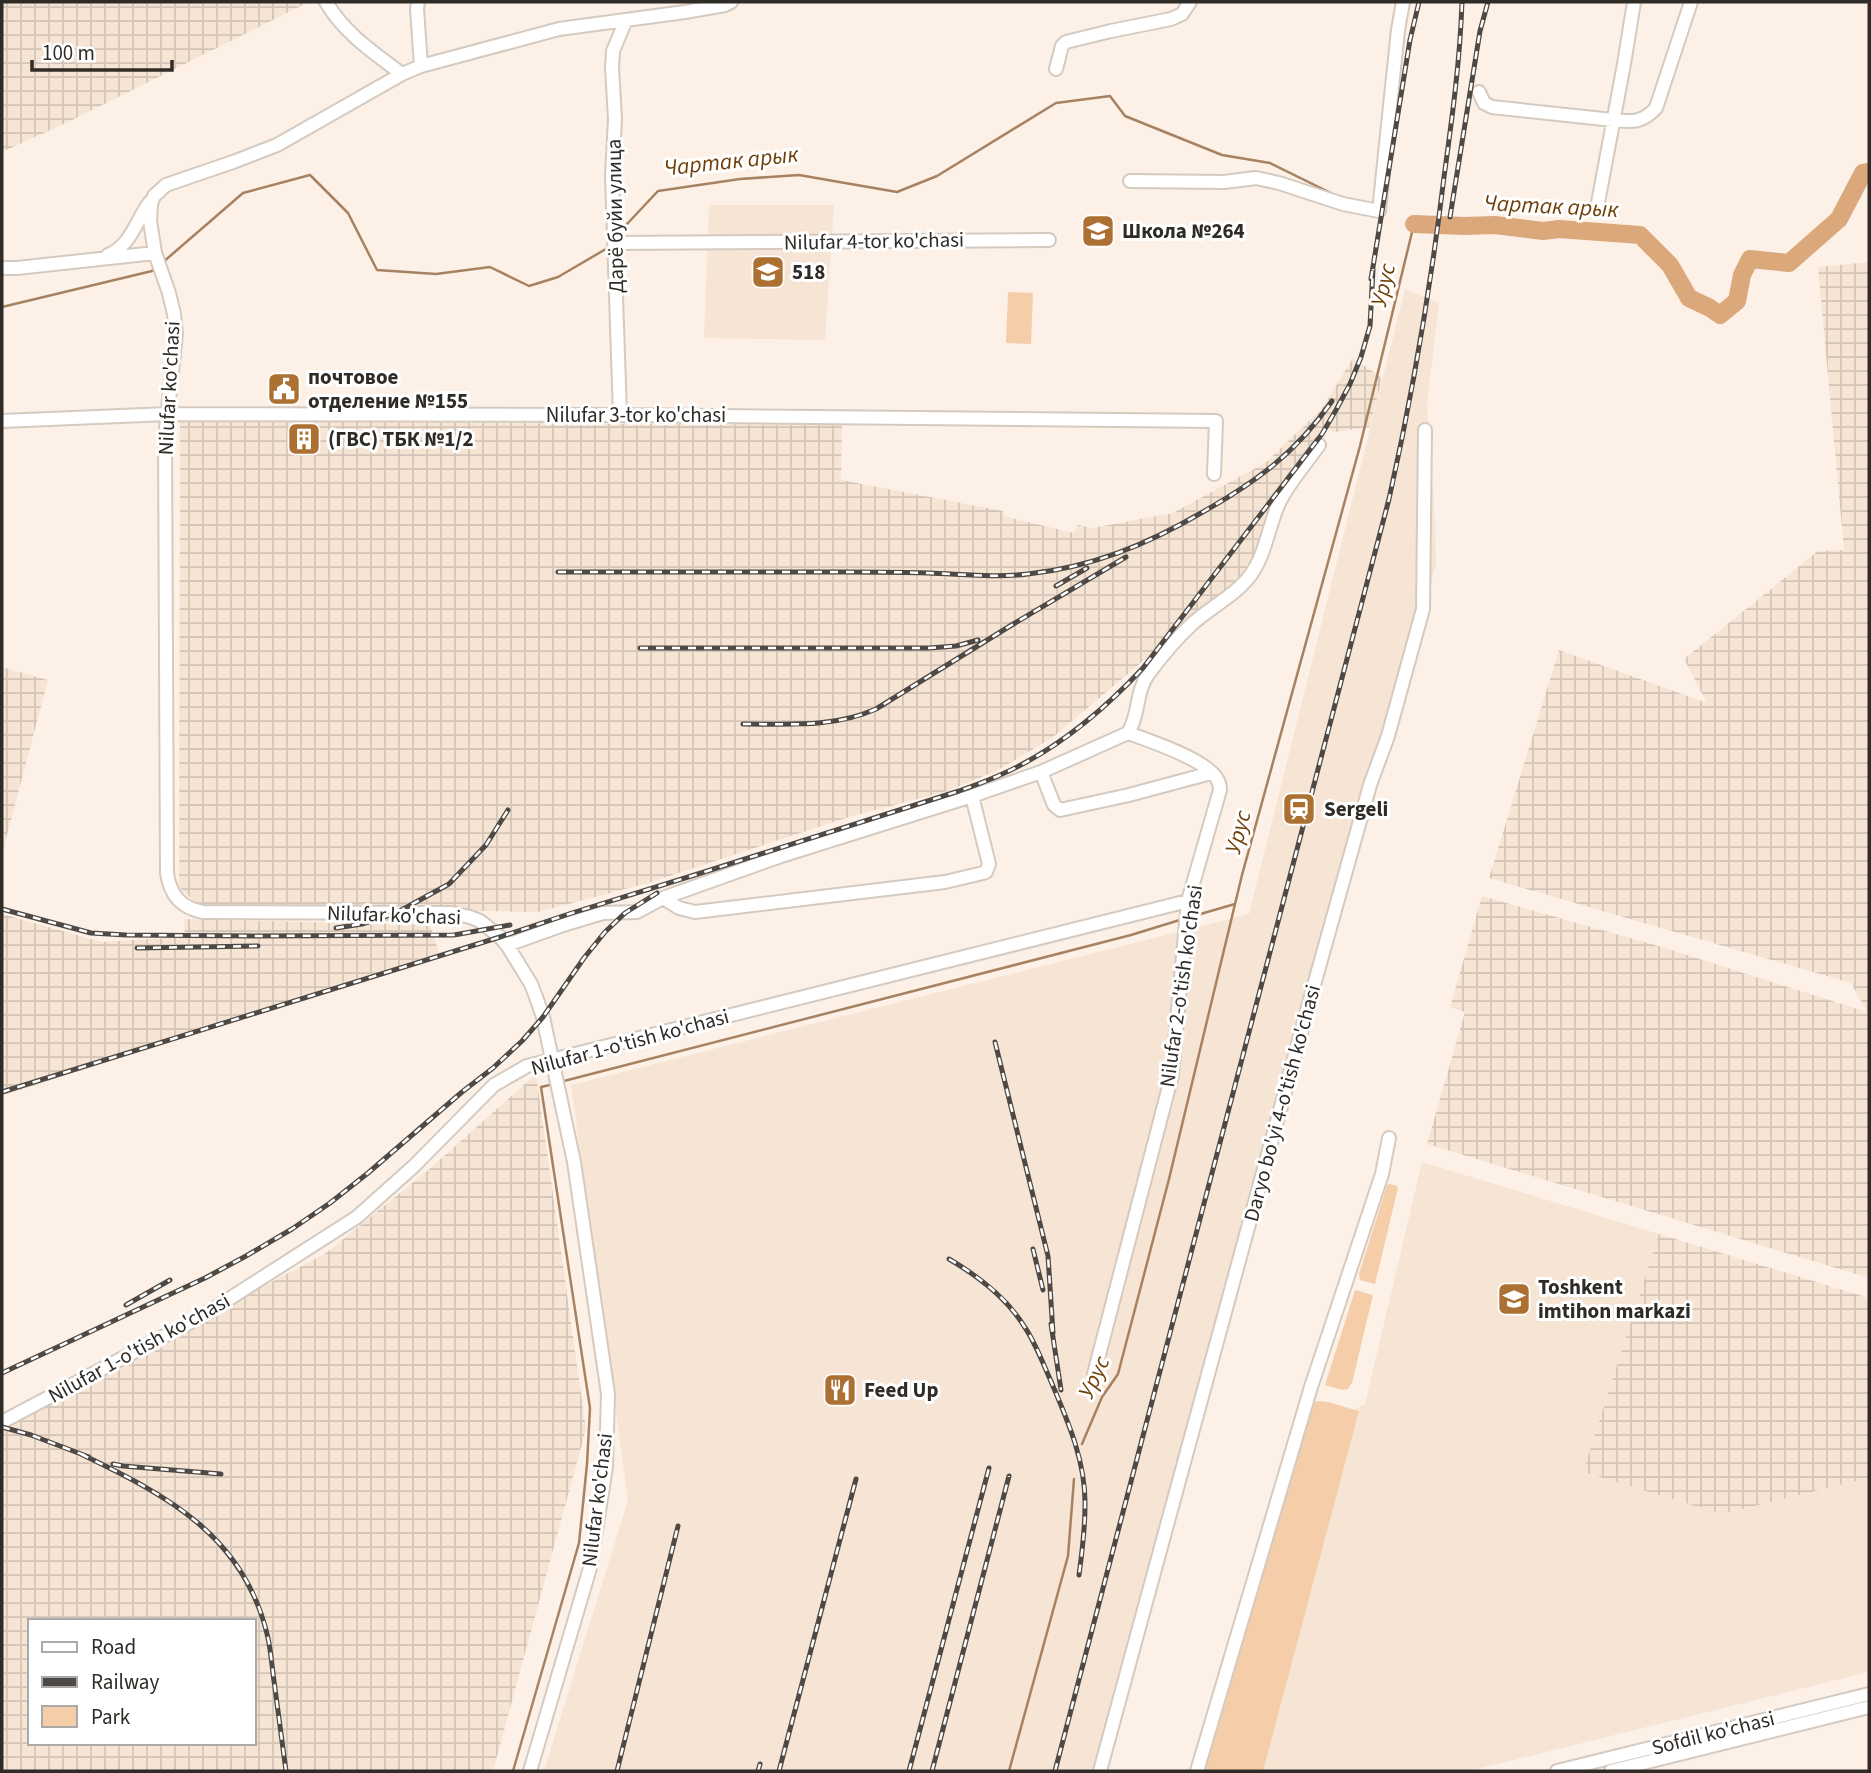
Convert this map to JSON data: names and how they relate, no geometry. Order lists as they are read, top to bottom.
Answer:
{
  "streets": {
    "street": [
      "Дарё буйи улица",
      "Nilufar 4-tor ko'chasi",
      "Nilufar ko'chasi",
      "Nilufar 3-tor ko'chasi",
      "Nilufar 2-o'tish ko'chasi",
      "Nilufar 1-o'tish ko'chasi",
      "Daryo bo'yi 4-o'tish ko'chasi",
      "Sofdil ko'chasi"
    ]
  },
  "crossings": [
    ["Дарё буйи улица", "Nilufar 4-tor ko'chasi"],
    ["Дарё буйи улица", "Nilufar 3-tor ko'chasi"],
    ["Nilufar ko'chasi", "Nilufar 3-tor ko'chasi"],
    ["Nilufar ko'chasi", "Nilufar 1-o'tish ko'chasi"],
    ["Nilufar 2-o'tish ko'chasi", "Nilufar 1-o'tish ko'chasi"]
  ],
  "water": ["Чартак арык", "Урус"],
  "places": {
    "school or university": ["Школа №264", "518", "Toshkent imtihon markazi"],
    "public building": ["почтовое отделение №155"],
    "building": ["(ГВС) ТБК №1/2"],
    "station": ["Sergeli"],
    "restaurant": ["Feed Up"]
  },
  "legend": ["Road", "Railway", "Park"],
  "scale_bar": "100 m"
}
